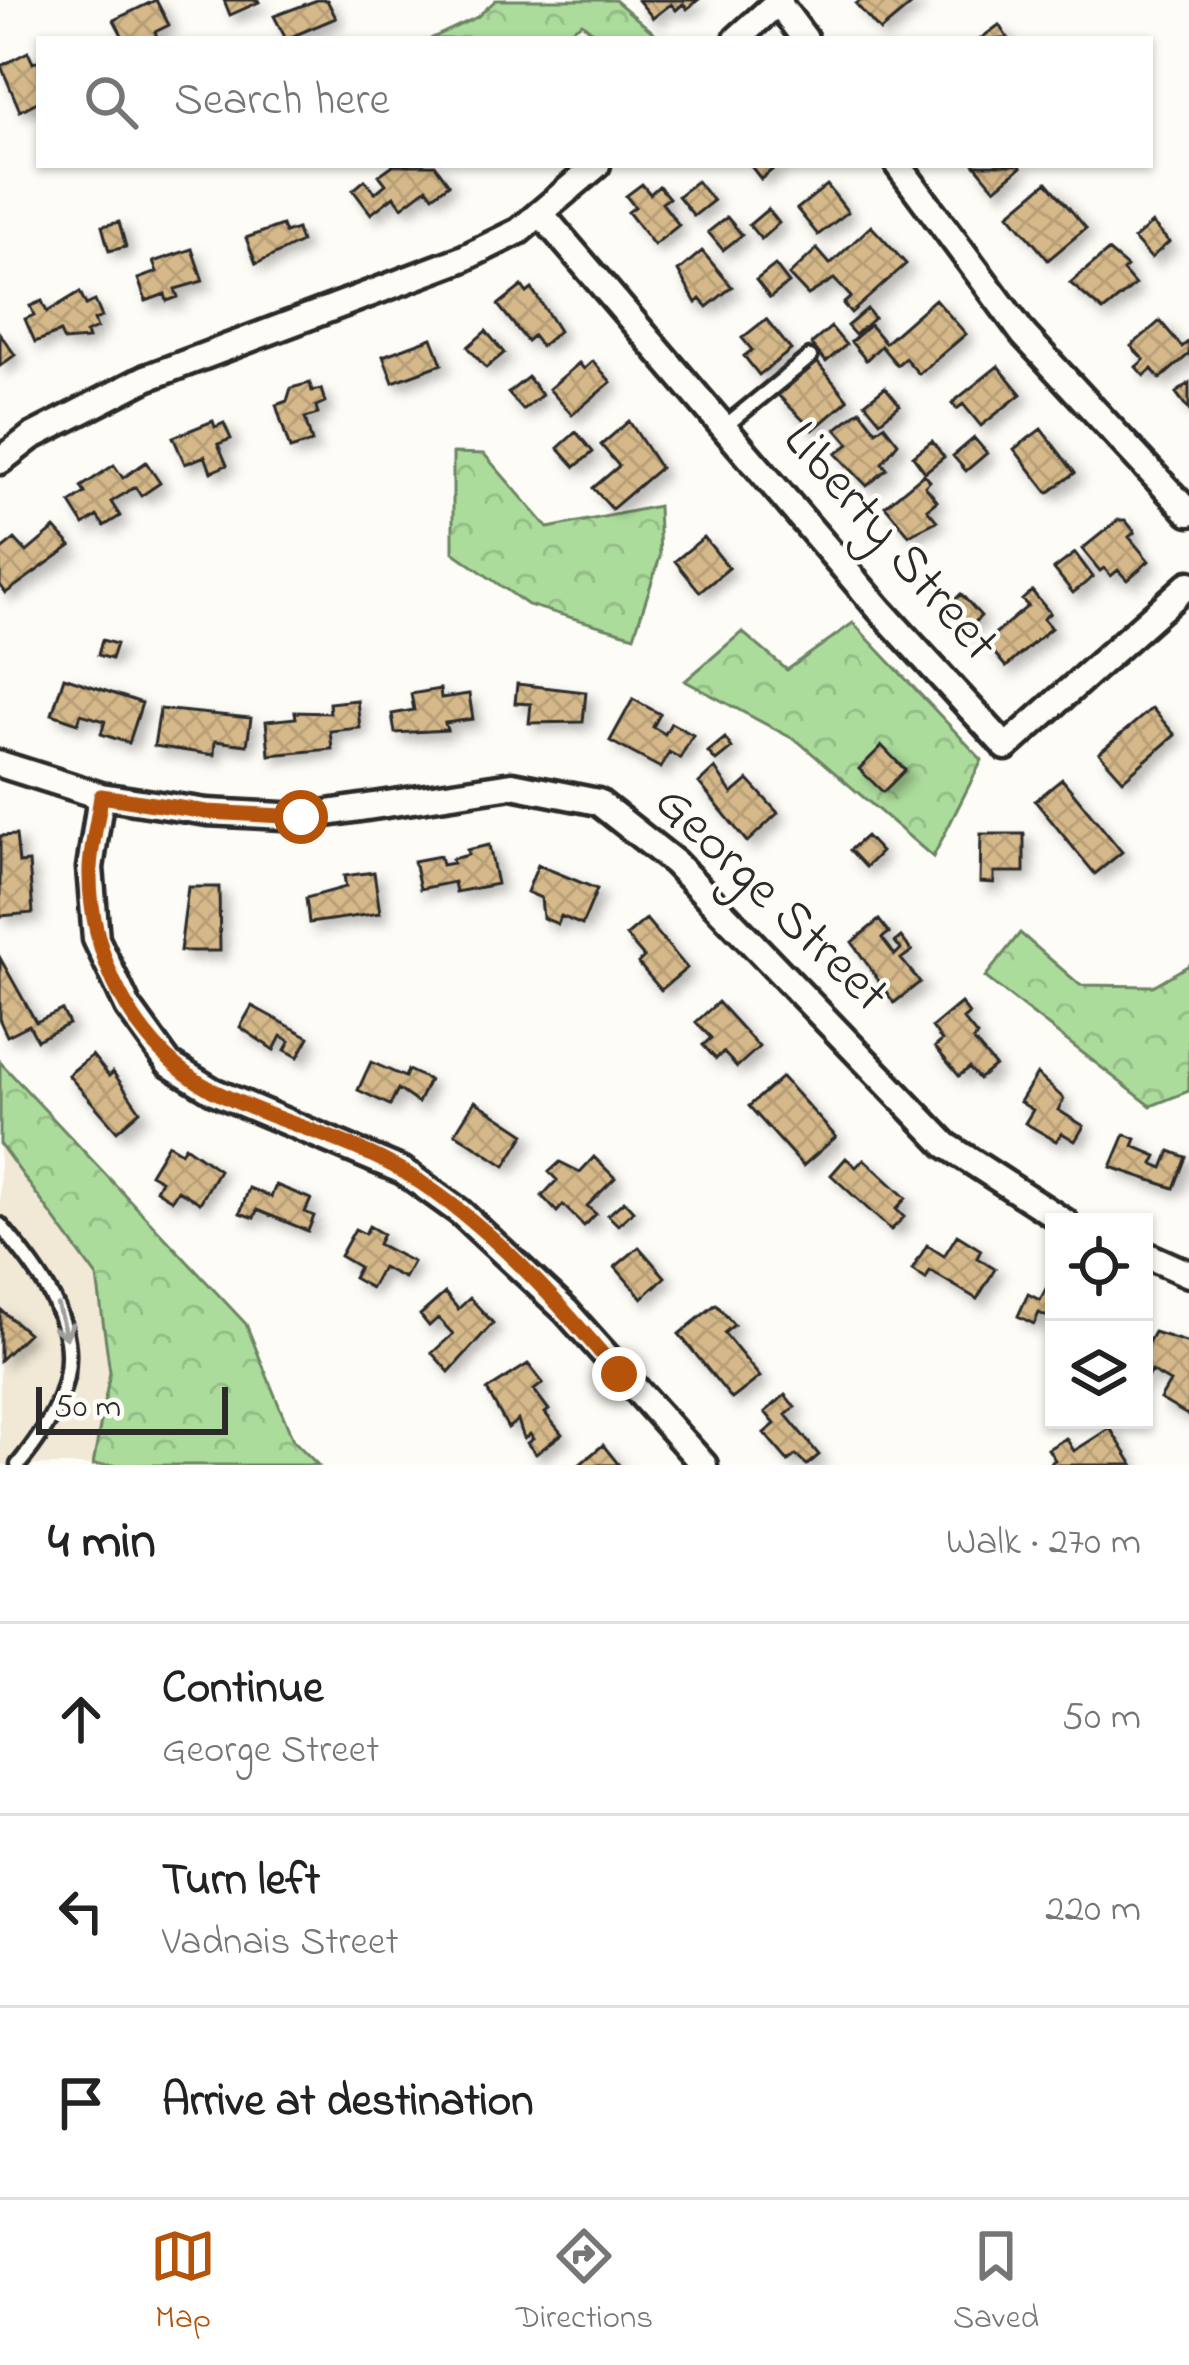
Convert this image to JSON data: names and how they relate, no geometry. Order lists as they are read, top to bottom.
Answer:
{
  "streets": {
    "street": ["Liberty Street", "George Street"]
  },
  "scale_bar": "50 m",
  "page": {
    "search": "Search here",
    "scale": "50 m",
    "heading": ["4 min", "Walk · 270 m"],
    "list": [
      ["Continue", "George Street", "50 m"],
      ["Turn left", "Vadnais Street", "220 m"],
      "Arrive at destination"
    ],
    "nav": ["Map", "Directions", "Saved"]
  }
}
